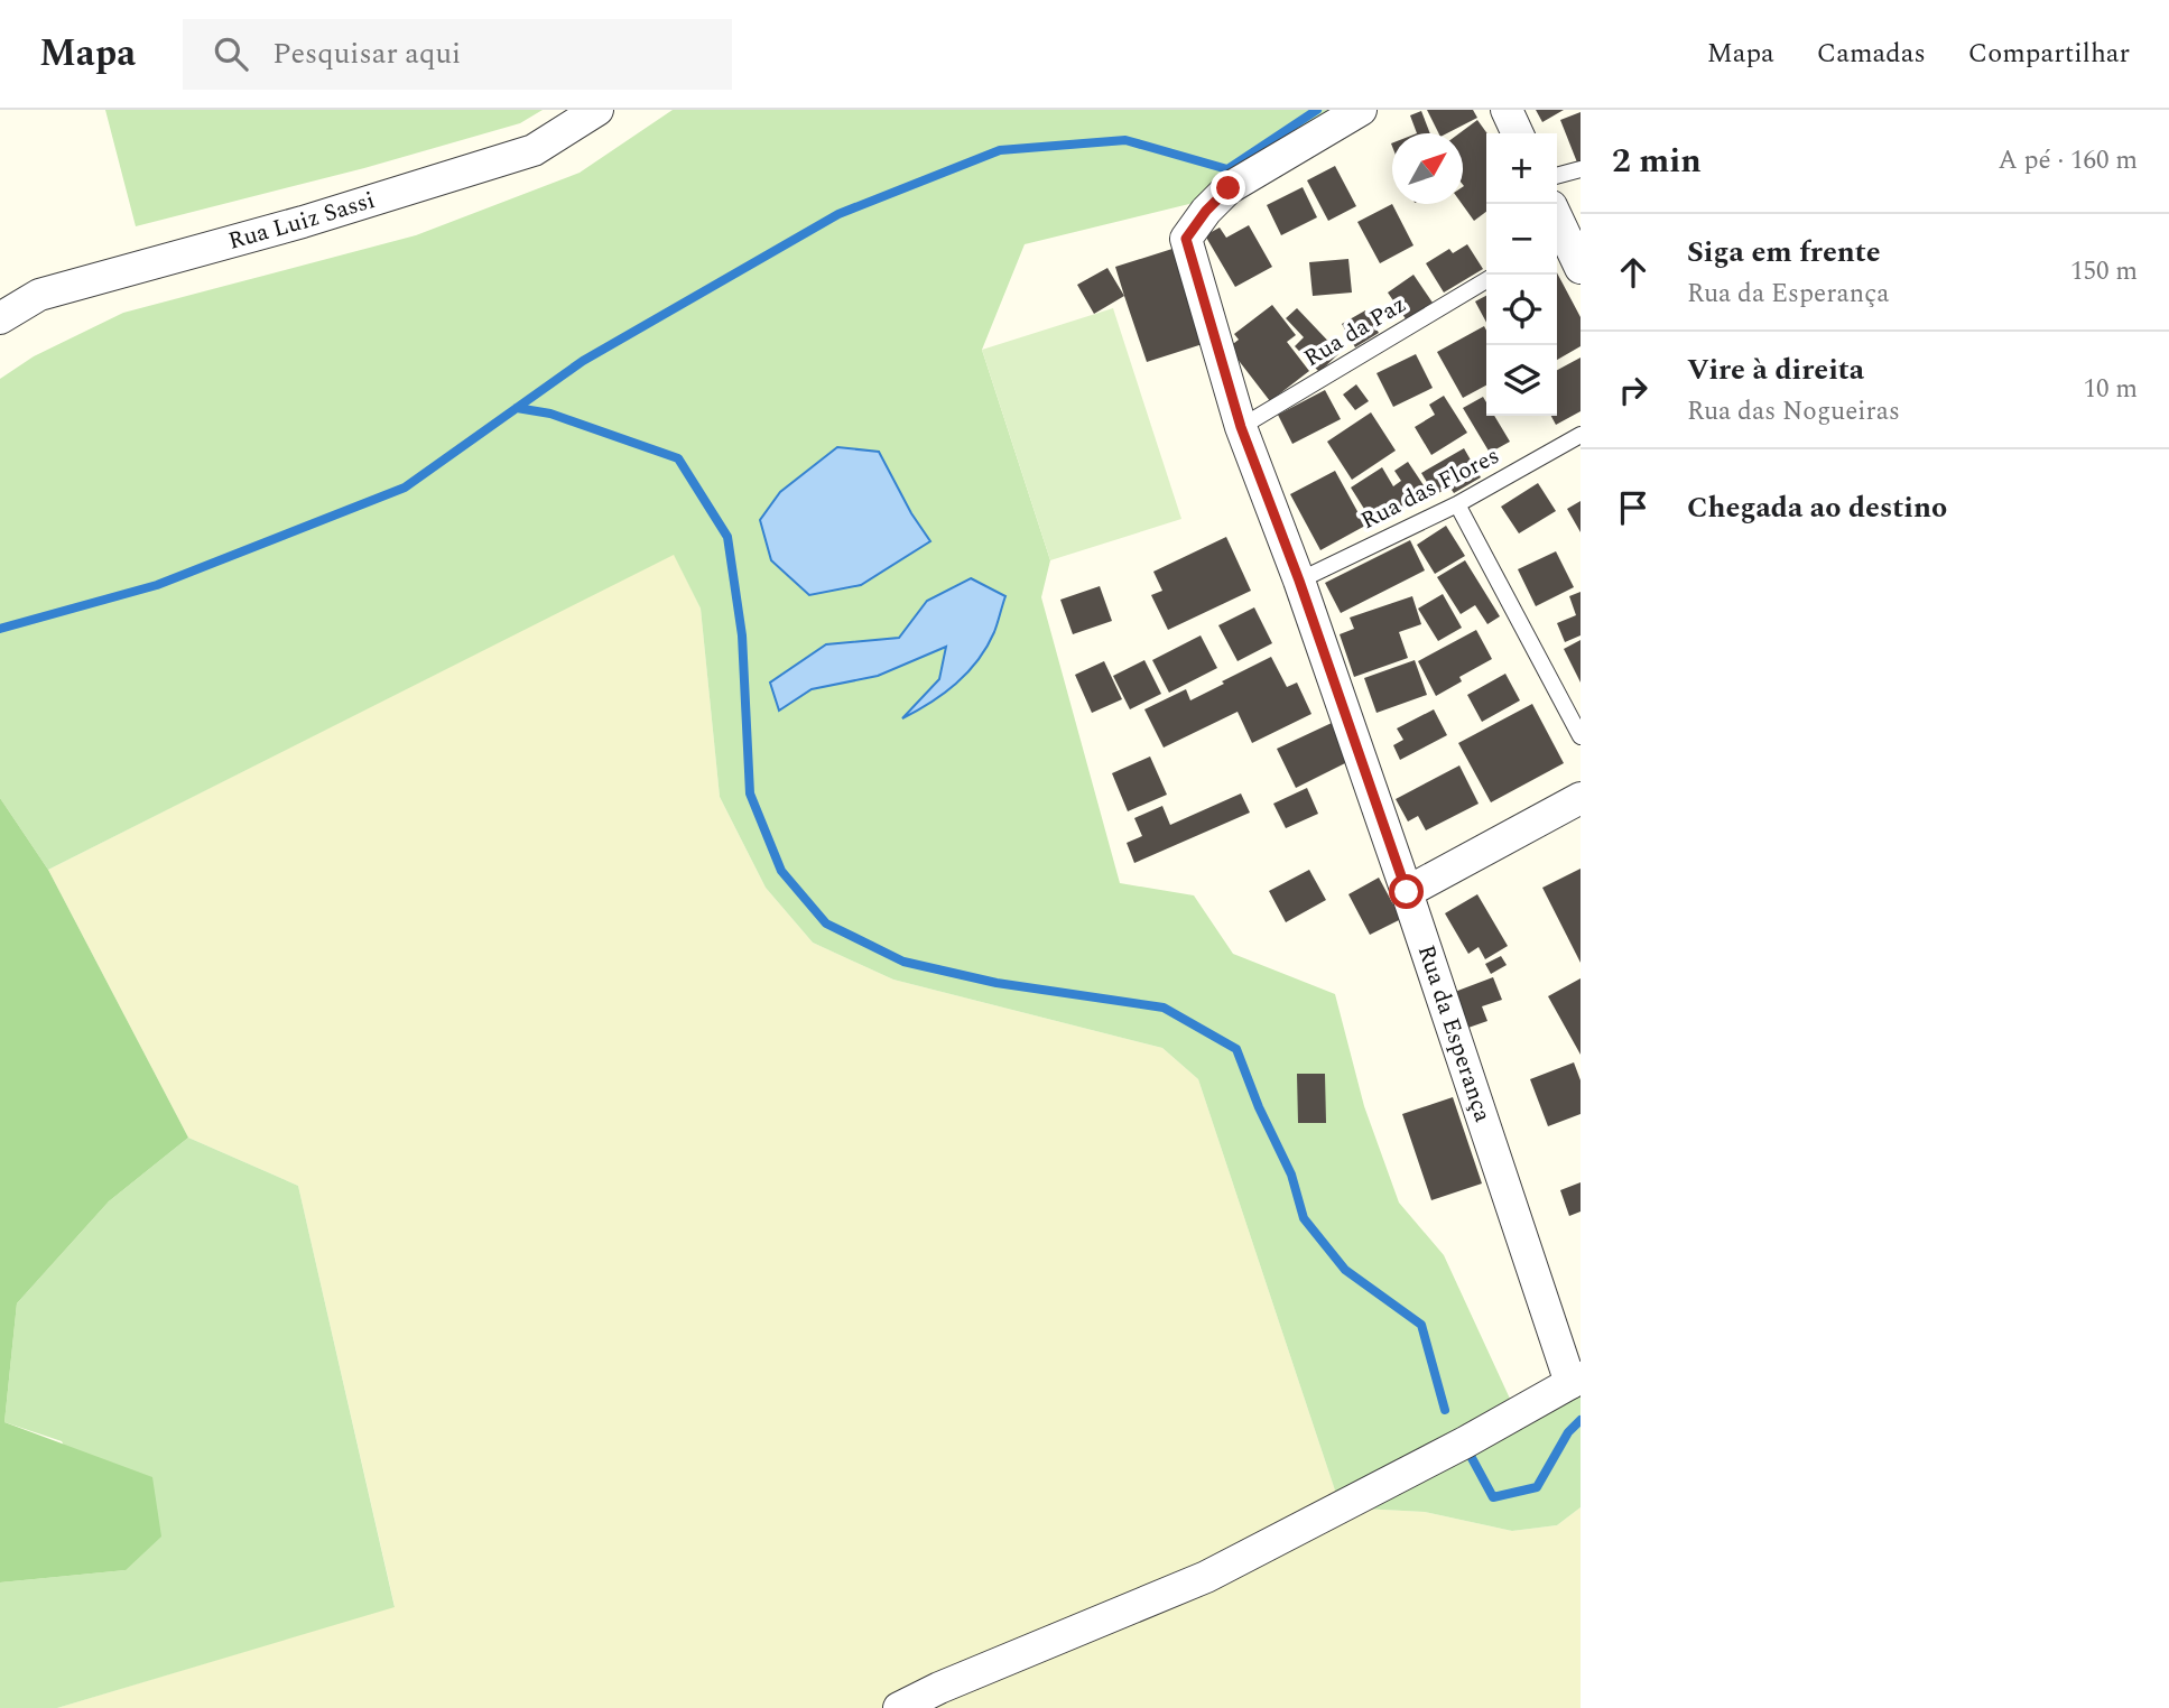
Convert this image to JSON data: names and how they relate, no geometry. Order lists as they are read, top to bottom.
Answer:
{
  "streets": {
    "street": ["Rua Luiz Sassi", "Rua da Esperança"],
    "lane": ["Rua da Paz", "Rua das Flores"]
  },
  "crossings": [
    ["Rua da Paz", "Rua da Esperança"],
    ["Rua das Flores", "Rua da Esperança"]
  ],
  "north": "top right",
  "page": {
    "header": "Mapa",
    "search": "Pesquisar aqui",
    "nav": ["Mapa", "Camadas", "Compartilhar"],
    "heading": ["2 min", "A pé · 160 m"],
    "map_buttons": ["+", "−"],
    "list": [
      ["Siga em frente", "Rua da Esperança", "150 m"],
      ["Vire à direita", "Rua das Nogueiras", "10 m"],
      "Chegada ao destino"
    ]
  }
}
